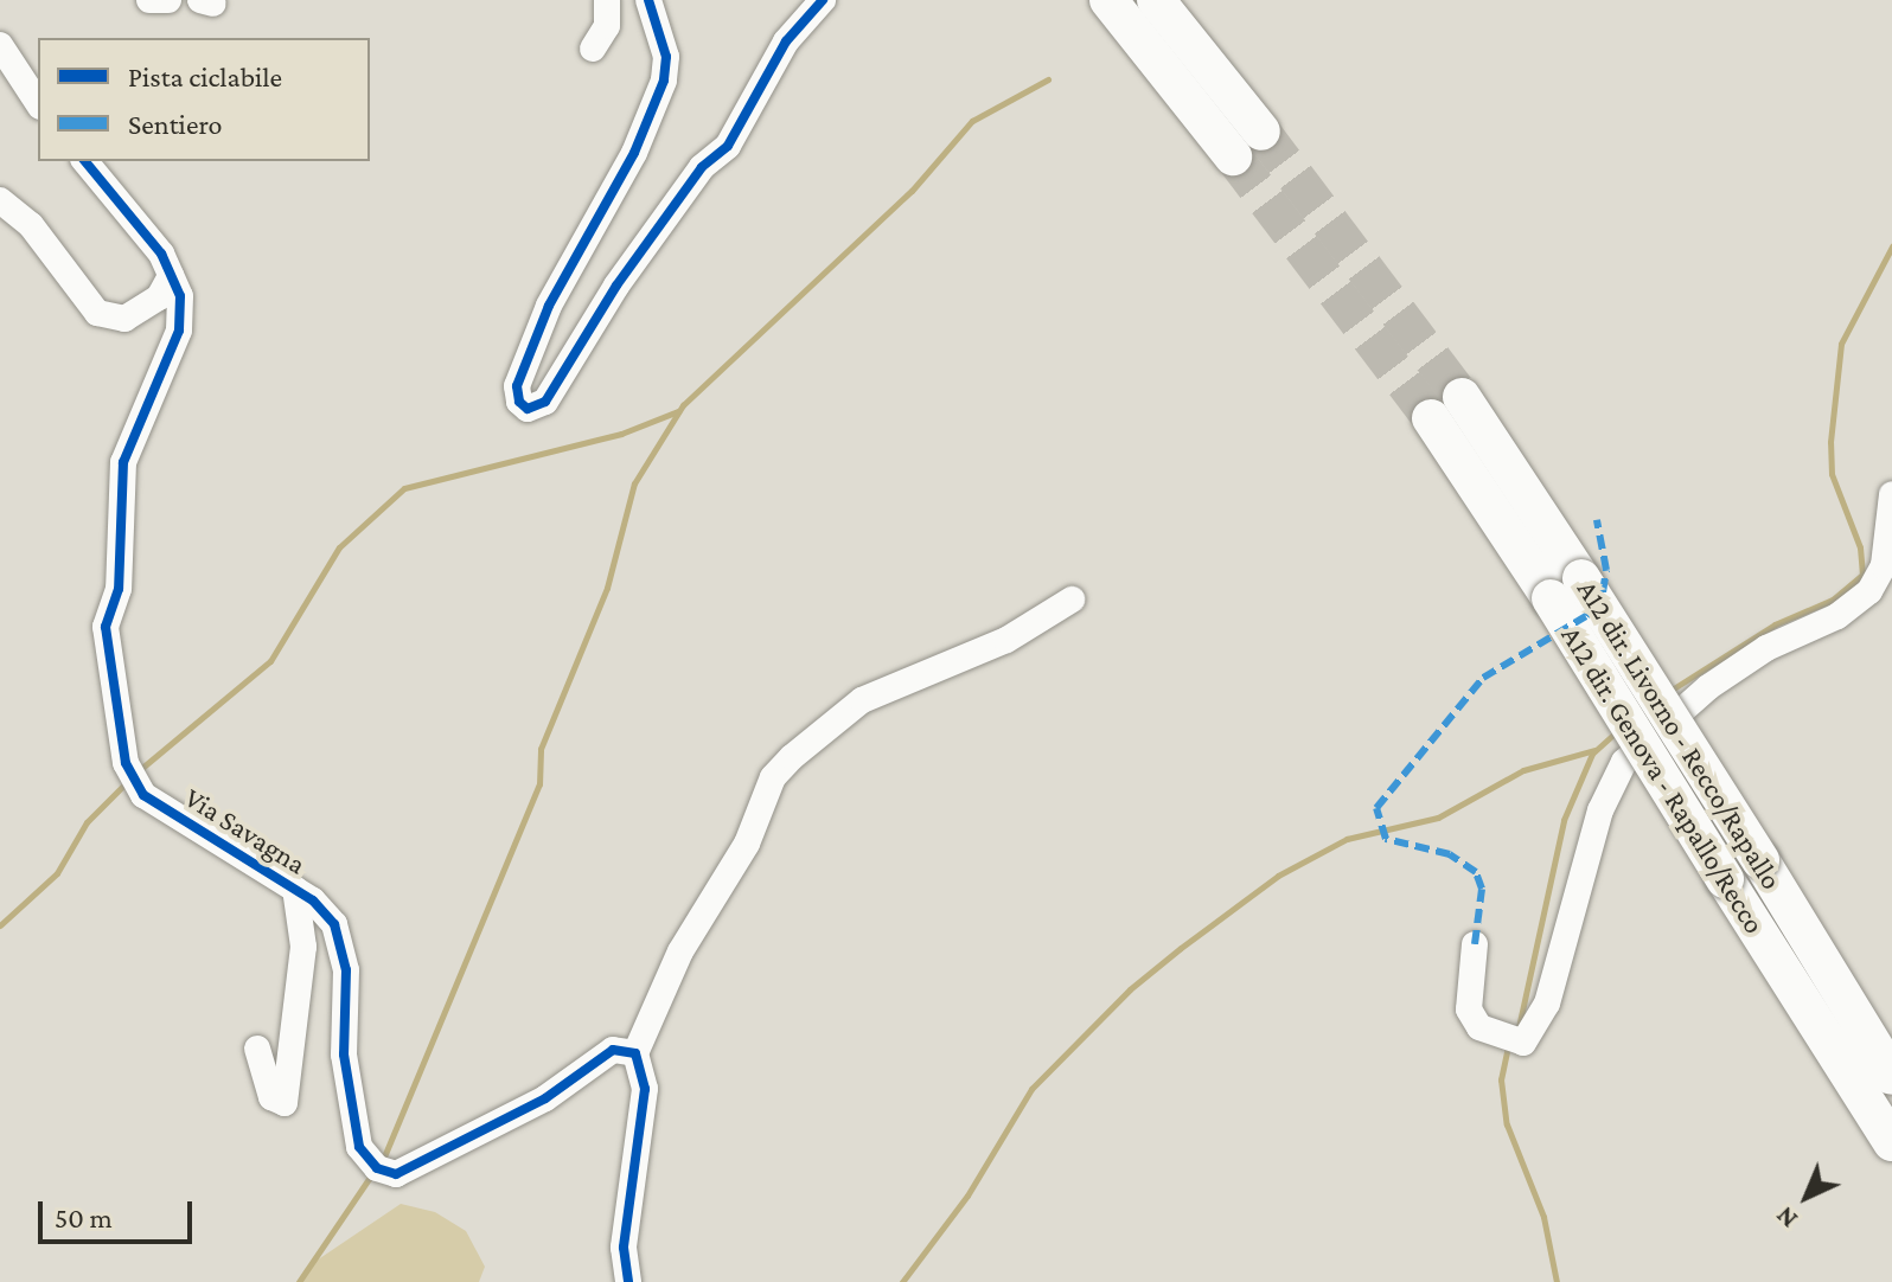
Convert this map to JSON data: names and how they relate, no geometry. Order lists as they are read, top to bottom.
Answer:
{
  "streets": {
    "highway": ["A12 dir. Livorno - Recco/Rapallo", "A12 dir. Genova - Rapallo/Recco"],
    "street": ["Via Savagna"]
  },
  "crossings": [
    ["A12 dir. Livorno - Recco/Rapallo", "A12 dir. Genova - Rapallo/Recco"]
  ],
  "legend": ["Pista ciclabile", "Sentiero"],
  "scale_bar": "50 m",
  "north": "bottom left"
}
